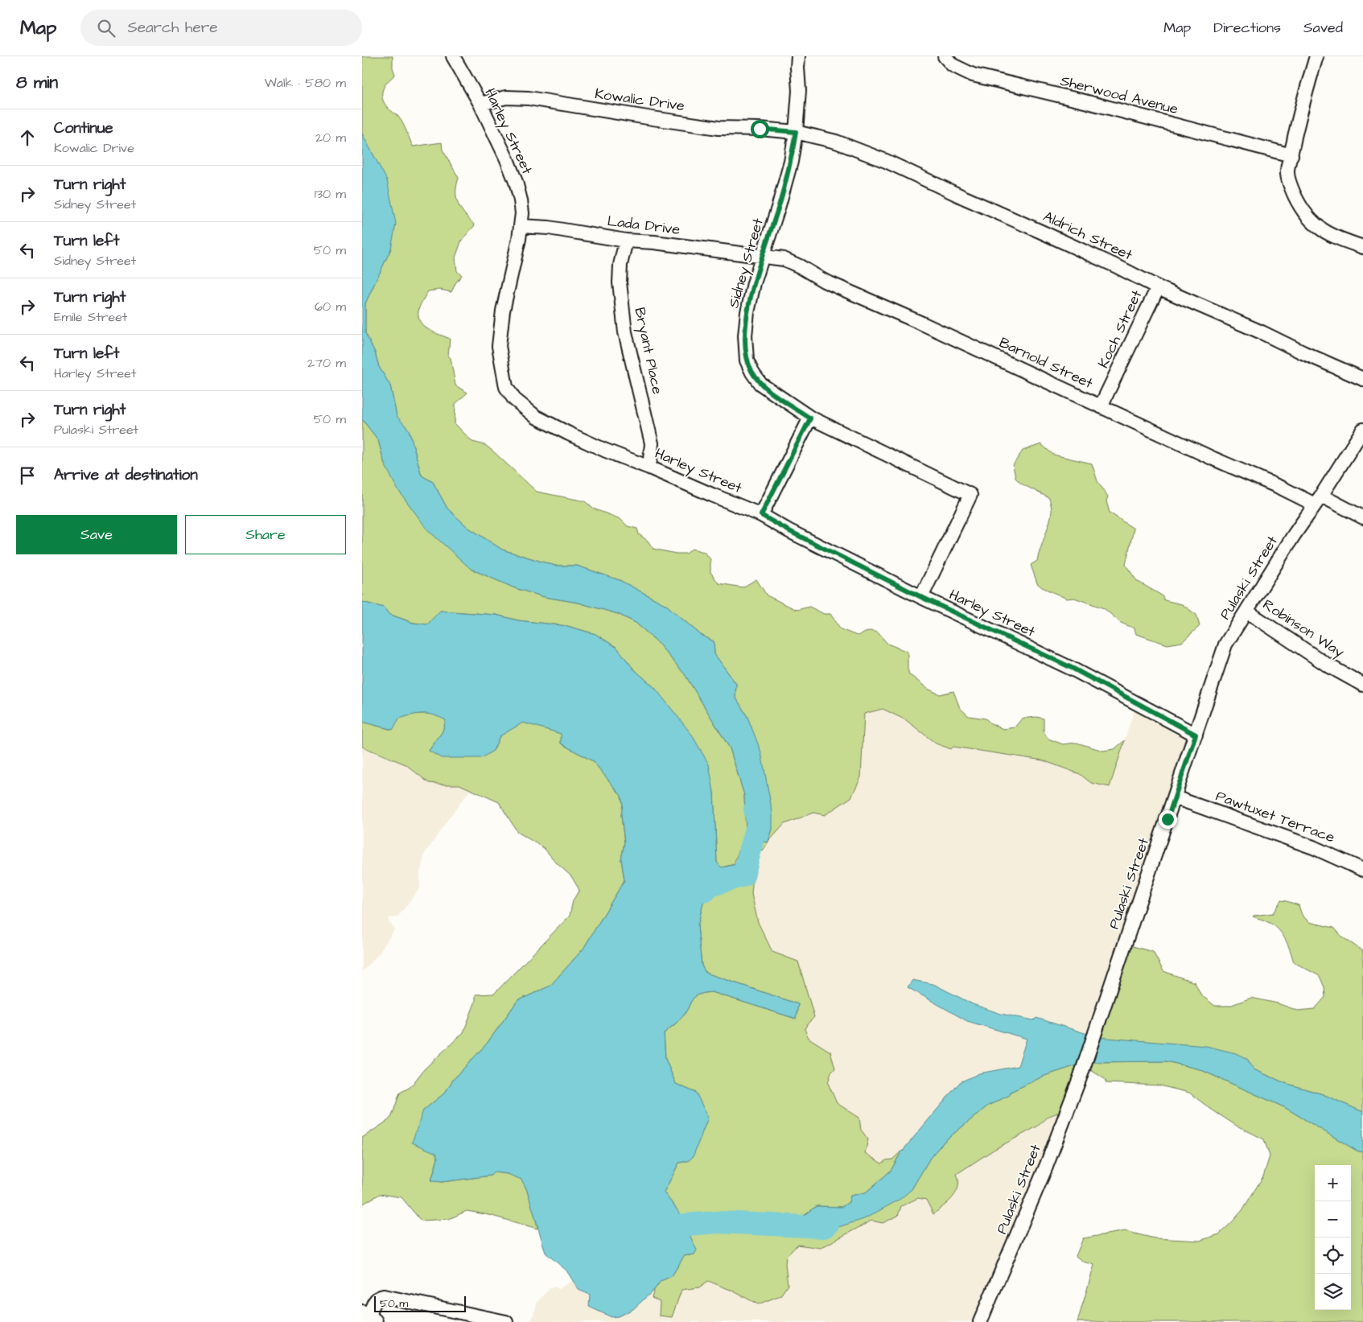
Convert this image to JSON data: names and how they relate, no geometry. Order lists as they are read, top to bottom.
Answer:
{
  "streets": {
    "street": [
      "Sherwood Avenue",
      "Kowalic Drive",
      "Harley Street",
      "Lada Drive",
      "Aldrich Street",
      "Sidney Street",
      "Koch Street",
      "Bryant Place",
      "Barnold Street",
      "Pulaski Street",
      "Robinson Way",
      "Pawtuxet Terrace"
    ]
  },
  "crossings": [
    ["Kowalic Drive", "Harley Street"],
    ["Kowalic Drive", "Aldrich Street"],
    ["Kowalic Drive", "Sidney Street"],
    ["Harley Street", "Lada Drive"],
    ["Harley Street", "Sidney Street"],
    ["Harley Street", "Bryant Place"],
    ["Harley Street", "Pulaski Street"],
    ["Lada Drive", "Sidney Street"],
    ["Lada Drive", "Bryant Place"],
    ["Lada Drive", "Barnold Street"],
    ["Aldrich Street", "Sidney Street"],
    ["Aldrich Street", "Koch Street"],
    ["Sidney Street", "Barnold Street"],
    ["Koch Street", "Barnold Street"],
    ["Barnold Street", "Pulaski Street"],
    ["Pulaski Street", "Robinson Way"],
    ["Pulaski Street", "Pawtuxet Terrace"]
  ],
  "scale_bar": "50 m",
  "page": {
    "header": "Map",
    "search": "Search here",
    "nav": ["Map", "Directions", "Saved"],
    "heading": ["8 min", "Walk · 580 m"],
    "list": [
      ["Continue", "Kowalic Drive", "20 m"],
      ["Turn right", "Sidney Street", "130 m"],
      ["Turn left", "Sidney Street", "50 m"],
      ["Turn right", "Emile Street", "60 m"],
      ["Turn left", "Harley Street", "270 m"],
      ["Turn right", "Pulaski Street", "50 m"],
      "Arrive at destination"
    ],
    "buttons": ["Save", "Share"],
    "map_buttons": ["+", "−"],
    "scale": "50 m"
  }
}
